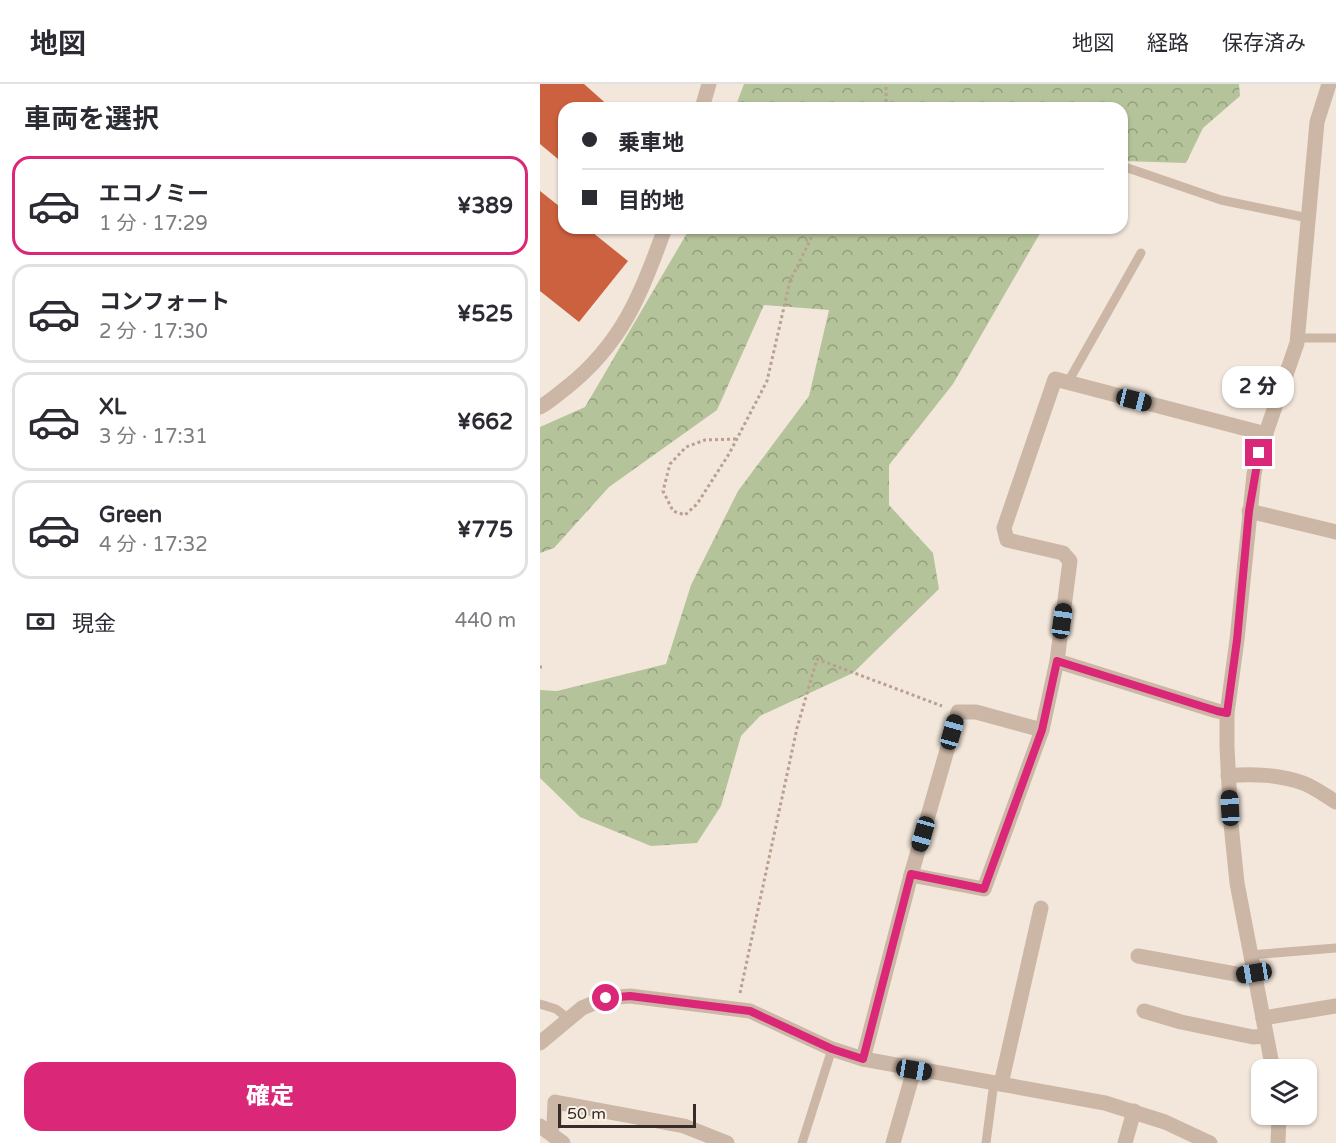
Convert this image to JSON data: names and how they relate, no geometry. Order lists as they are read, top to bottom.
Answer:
{
  "scale_bar": "50 m",
  "page": {
    "header": "地図",
    "nav": ["地図", "経路", "保存済み"],
    "heading": "車両を選択",
    "banner": ["乗車地", "目的地"],
    "list": [
      {
        "name": "エコノミー",
        "note": "1 分 · 17:29",
        "value": "¥389"
      },
      {
        "name": "コンフォート",
        "note": "2 分 · 17:30",
        "value": "¥525"
      },
      {
        "name": "XL",
        "note": "3 分 · 17:31",
        "value": "¥662"
      },
      {
        "name": "Green",
        "note": "4 分 · 17:32",
        "value": "¥775"
      }
    ],
    "bubble": "2 分",
    "pay": ["現金", "440 m"],
    "buttons": "確定",
    "scale": "50 m"
  }
}
